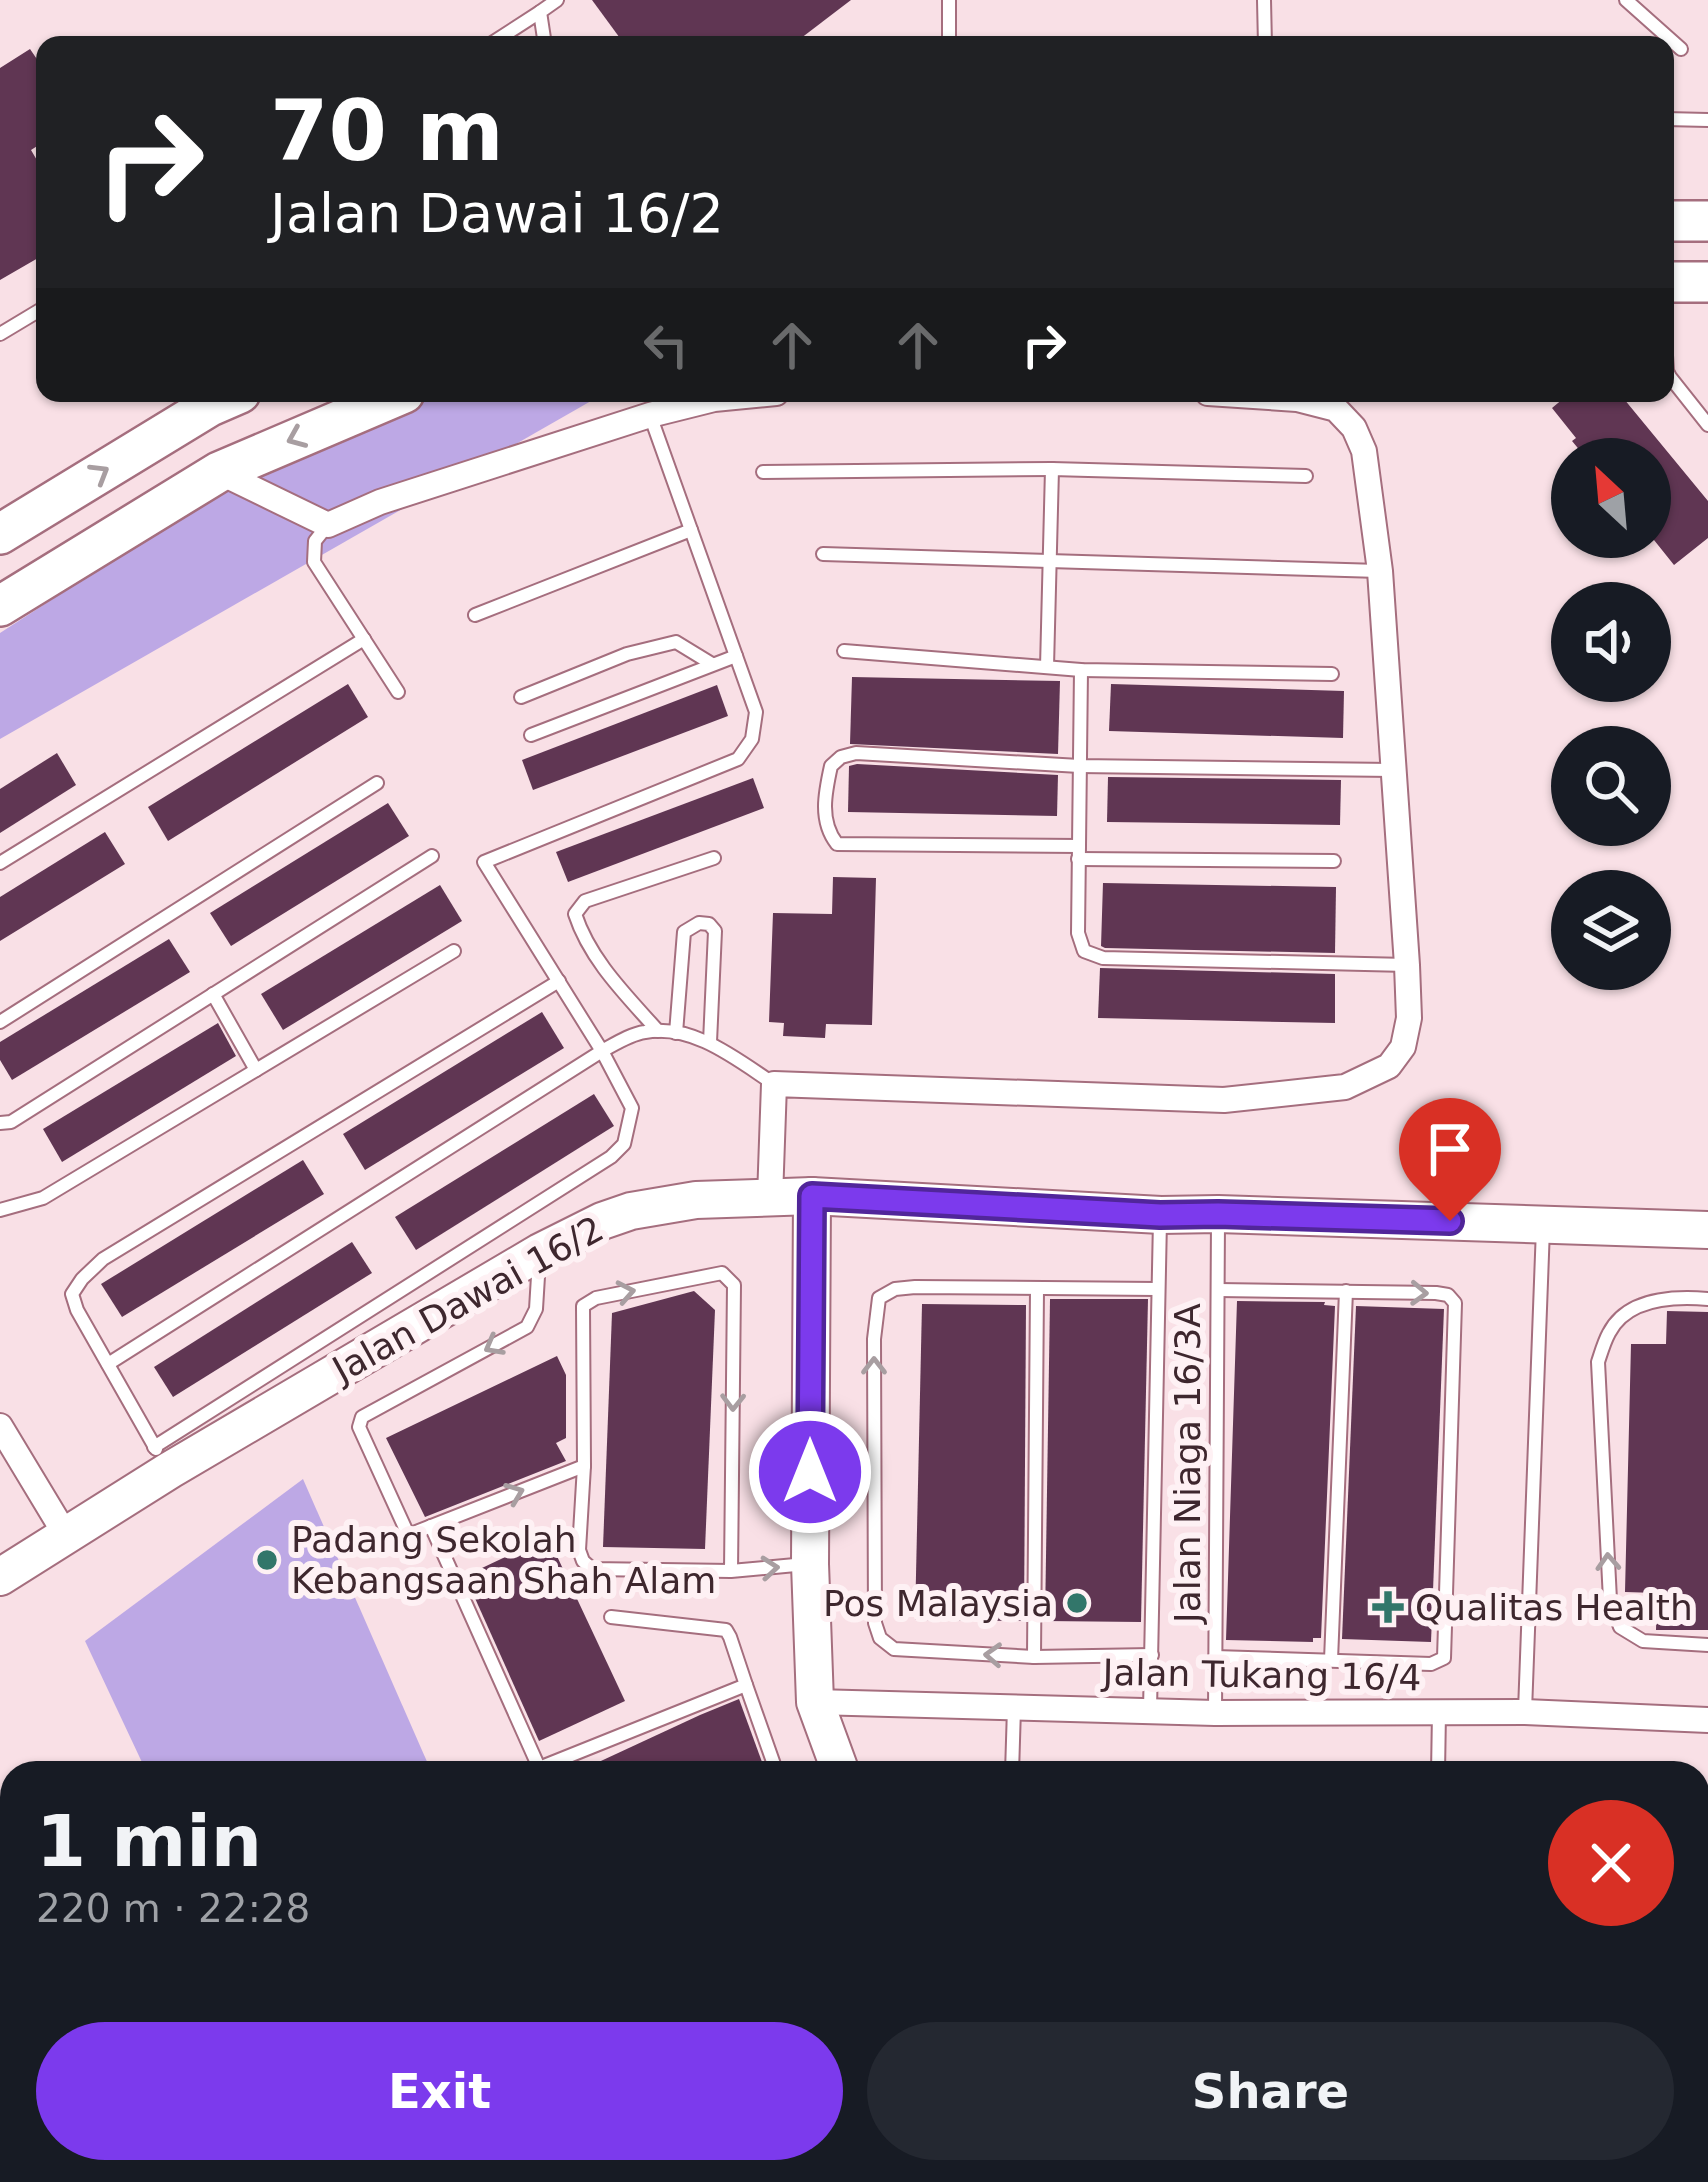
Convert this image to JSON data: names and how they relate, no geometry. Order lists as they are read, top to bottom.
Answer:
{
  "streets": {
    "street": ["Jalan Dawai 16/2", "Jalan Tukang 16/4"],
    "lane": ["Jalan Niaga 16/3A"]
  },
  "crossings": [
    ["Jalan Dawai 16/2", "Jalan Niaga 16/3A"],
    ["Jalan Niaga 16/3A", "Jalan Tukang 16/4"]
  ],
  "places": {
    "other": ["Padang Sekolah Kebangsaan Shah Alam", "Pos Malaysia"],
    "health": ["Qualitas Health"]
  },
  "north": "top left",
  "page": {
    "turn": ["70 m", "Jalan Dawai 16/2"],
    "heading": ["1 min", "220 m · 22:28"],
    "buttons": ["Exit", "Share"]
  }
}
